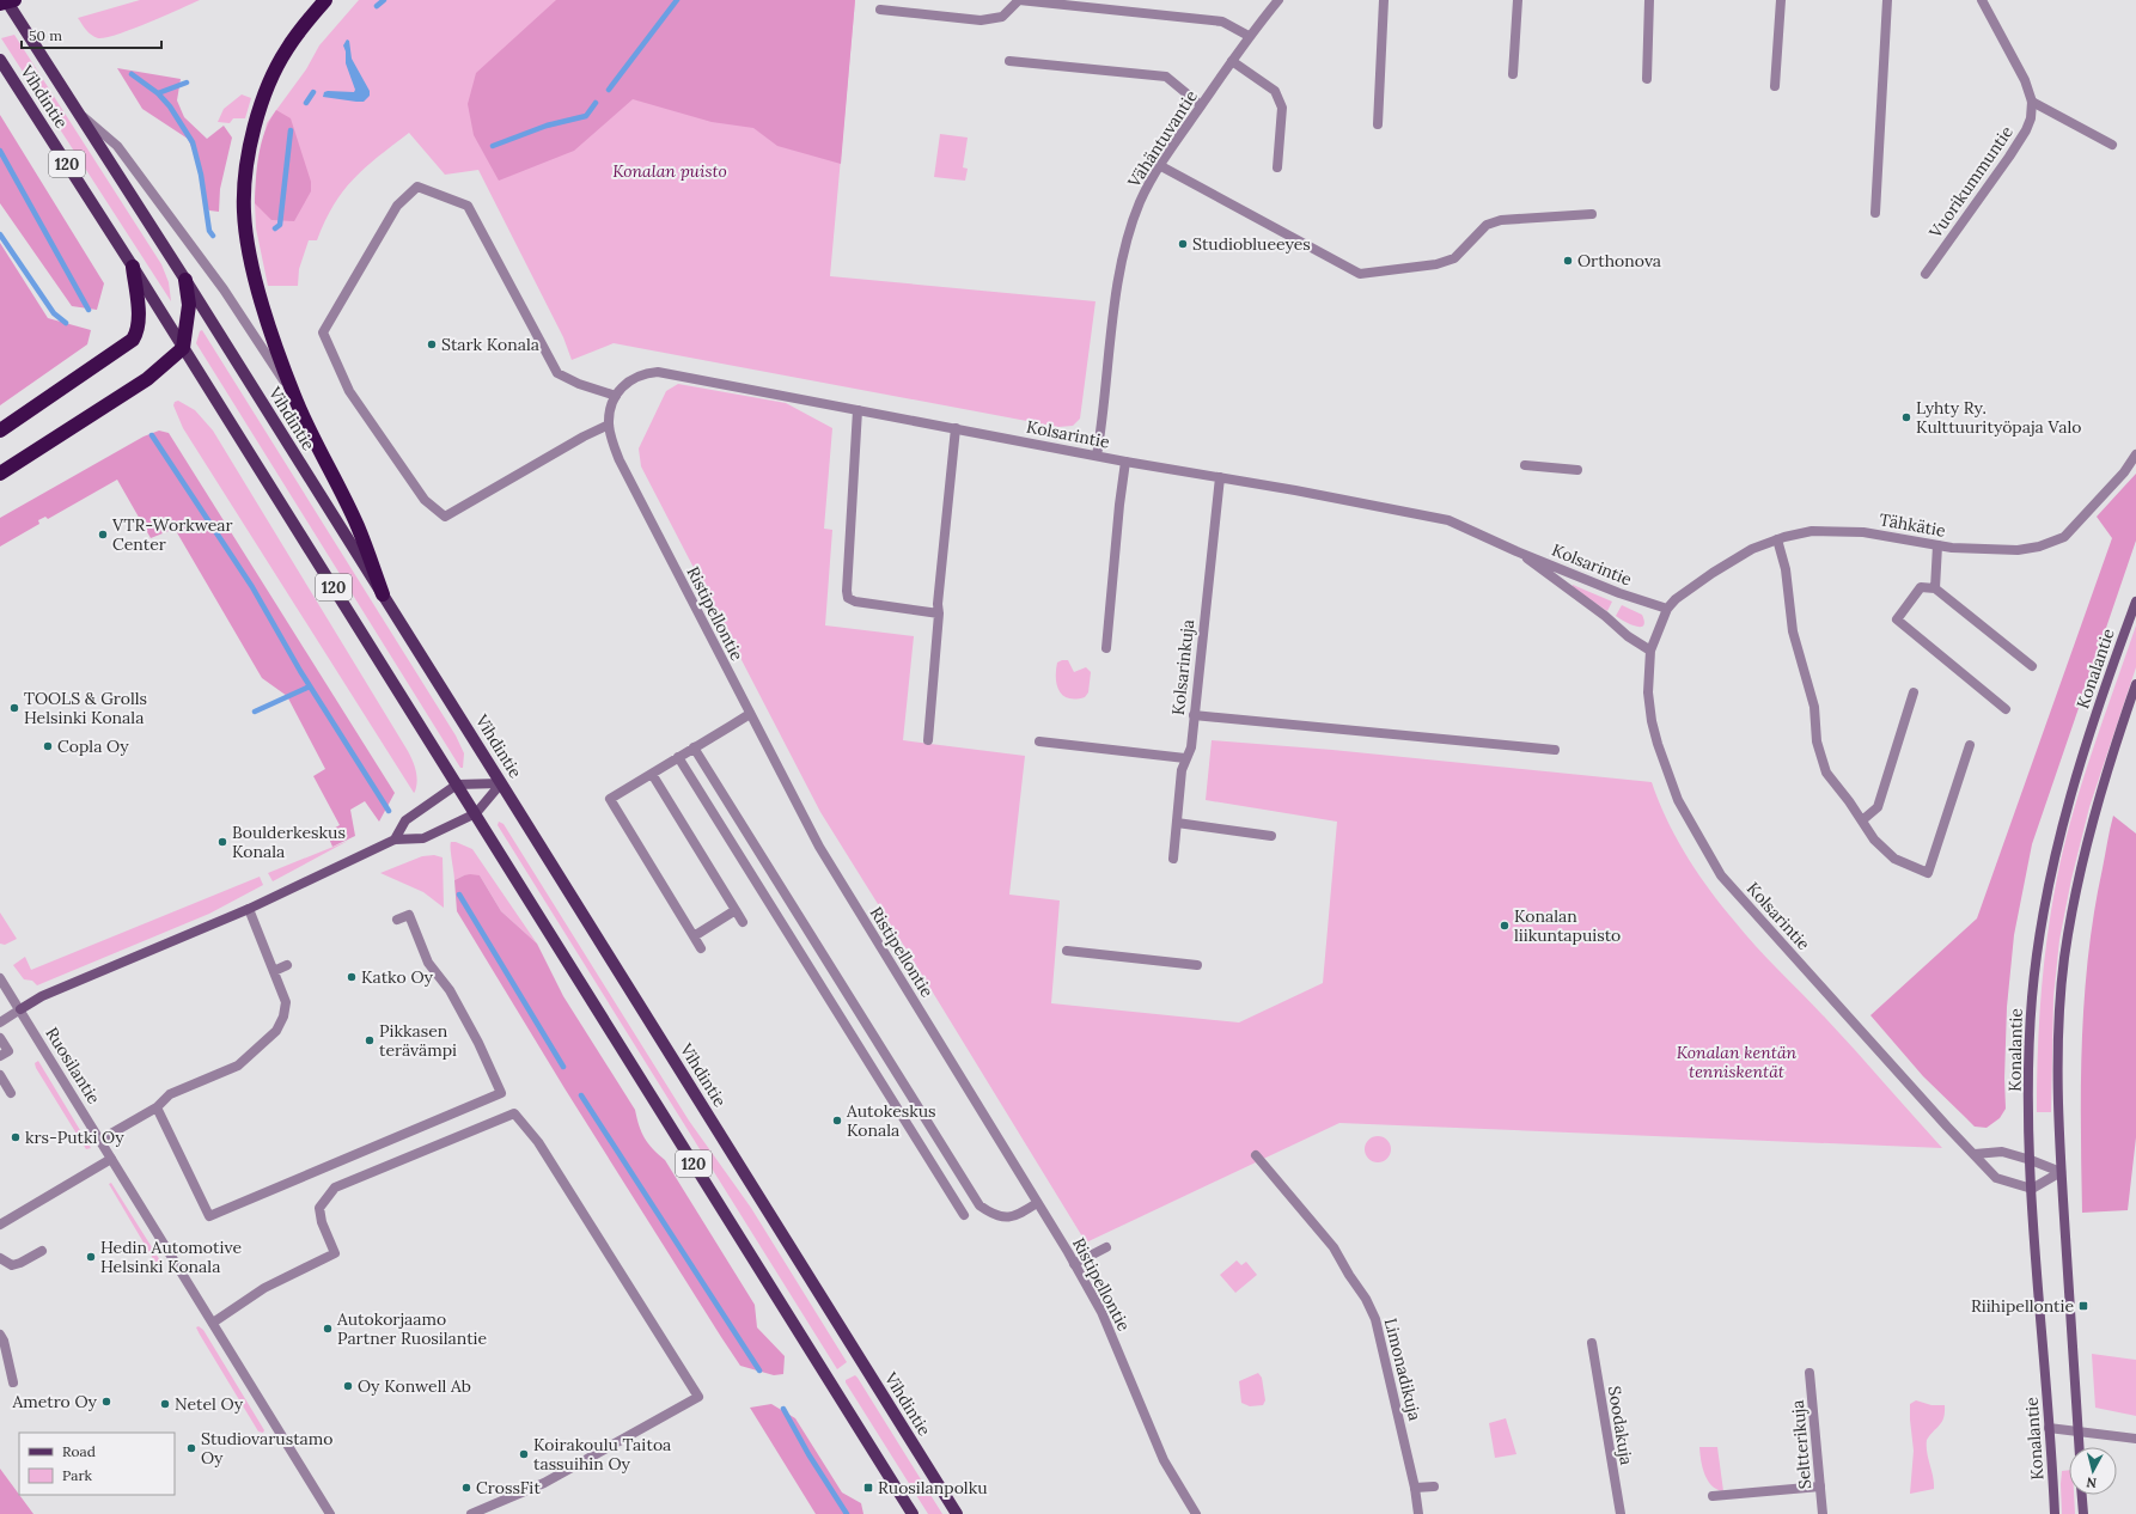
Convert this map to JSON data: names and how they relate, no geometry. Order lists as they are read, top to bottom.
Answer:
{
  "streets": {
    "main road": ["Vihdintie", "120", "Konalantie"],
    "street": [
      "Vähäntuvantie",
      "Vuorikummuntie",
      "Kolsarintie",
      "Tähkätie",
      "Ristipellontie",
      "Kolsarinkuja",
      "Ruosilantie",
      "Limonadikuja",
      "Soodakuja",
      "Seltterikuja"
    ]
  },
  "crossings": [
    ["Vähäntuvantie", "Kolsarintie"],
    ["Kolsarintie", "Tähkätie"],
    ["Kolsarintie", "Ristipellontie"],
    ["Kolsarintie", "Kolsarinkuja"],
    ["Kolsarintie", "Konalantie"]
  ],
  "parks": ["Konalan puisto", "Konalan kentän tenniskentät"],
  "places": {
    "other": [
      "Studioblueeyes",
      "Orthonova",
      "Stark Konala",
      "Lyhty Ry. Kulttuurityöpaja Valo",
      "VTR-Workwear Center",
      "TOOLS & Grolls Helsinki Konala",
      "Copla Oy",
      "Boulderkeskus Konala",
      "Konalan liikuntapuisto",
      "Katko Oy",
      "Pikkasen terävämpi",
      "Autokeskus Konala",
      "krs-Putki Oy",
      "Hedin Automotive Helsinki Konala",
      "Autokorjaamo Partner Ruosilantie",
      "Oy Konwell Ab",
      "Ametro Oy",
      "Netel Oy",
      "Studiovarustamo Oy",
      "Koirakoulu Taitoa tassuihin Oy",
      "CrossFit"
    ],
    "transit": ["Riihipellontie", "Ruosilanpolku"]
  },
  "legend": ["Road", "Park"],
  "scale_bar": "50 m",
  "north": "bottom"
}
